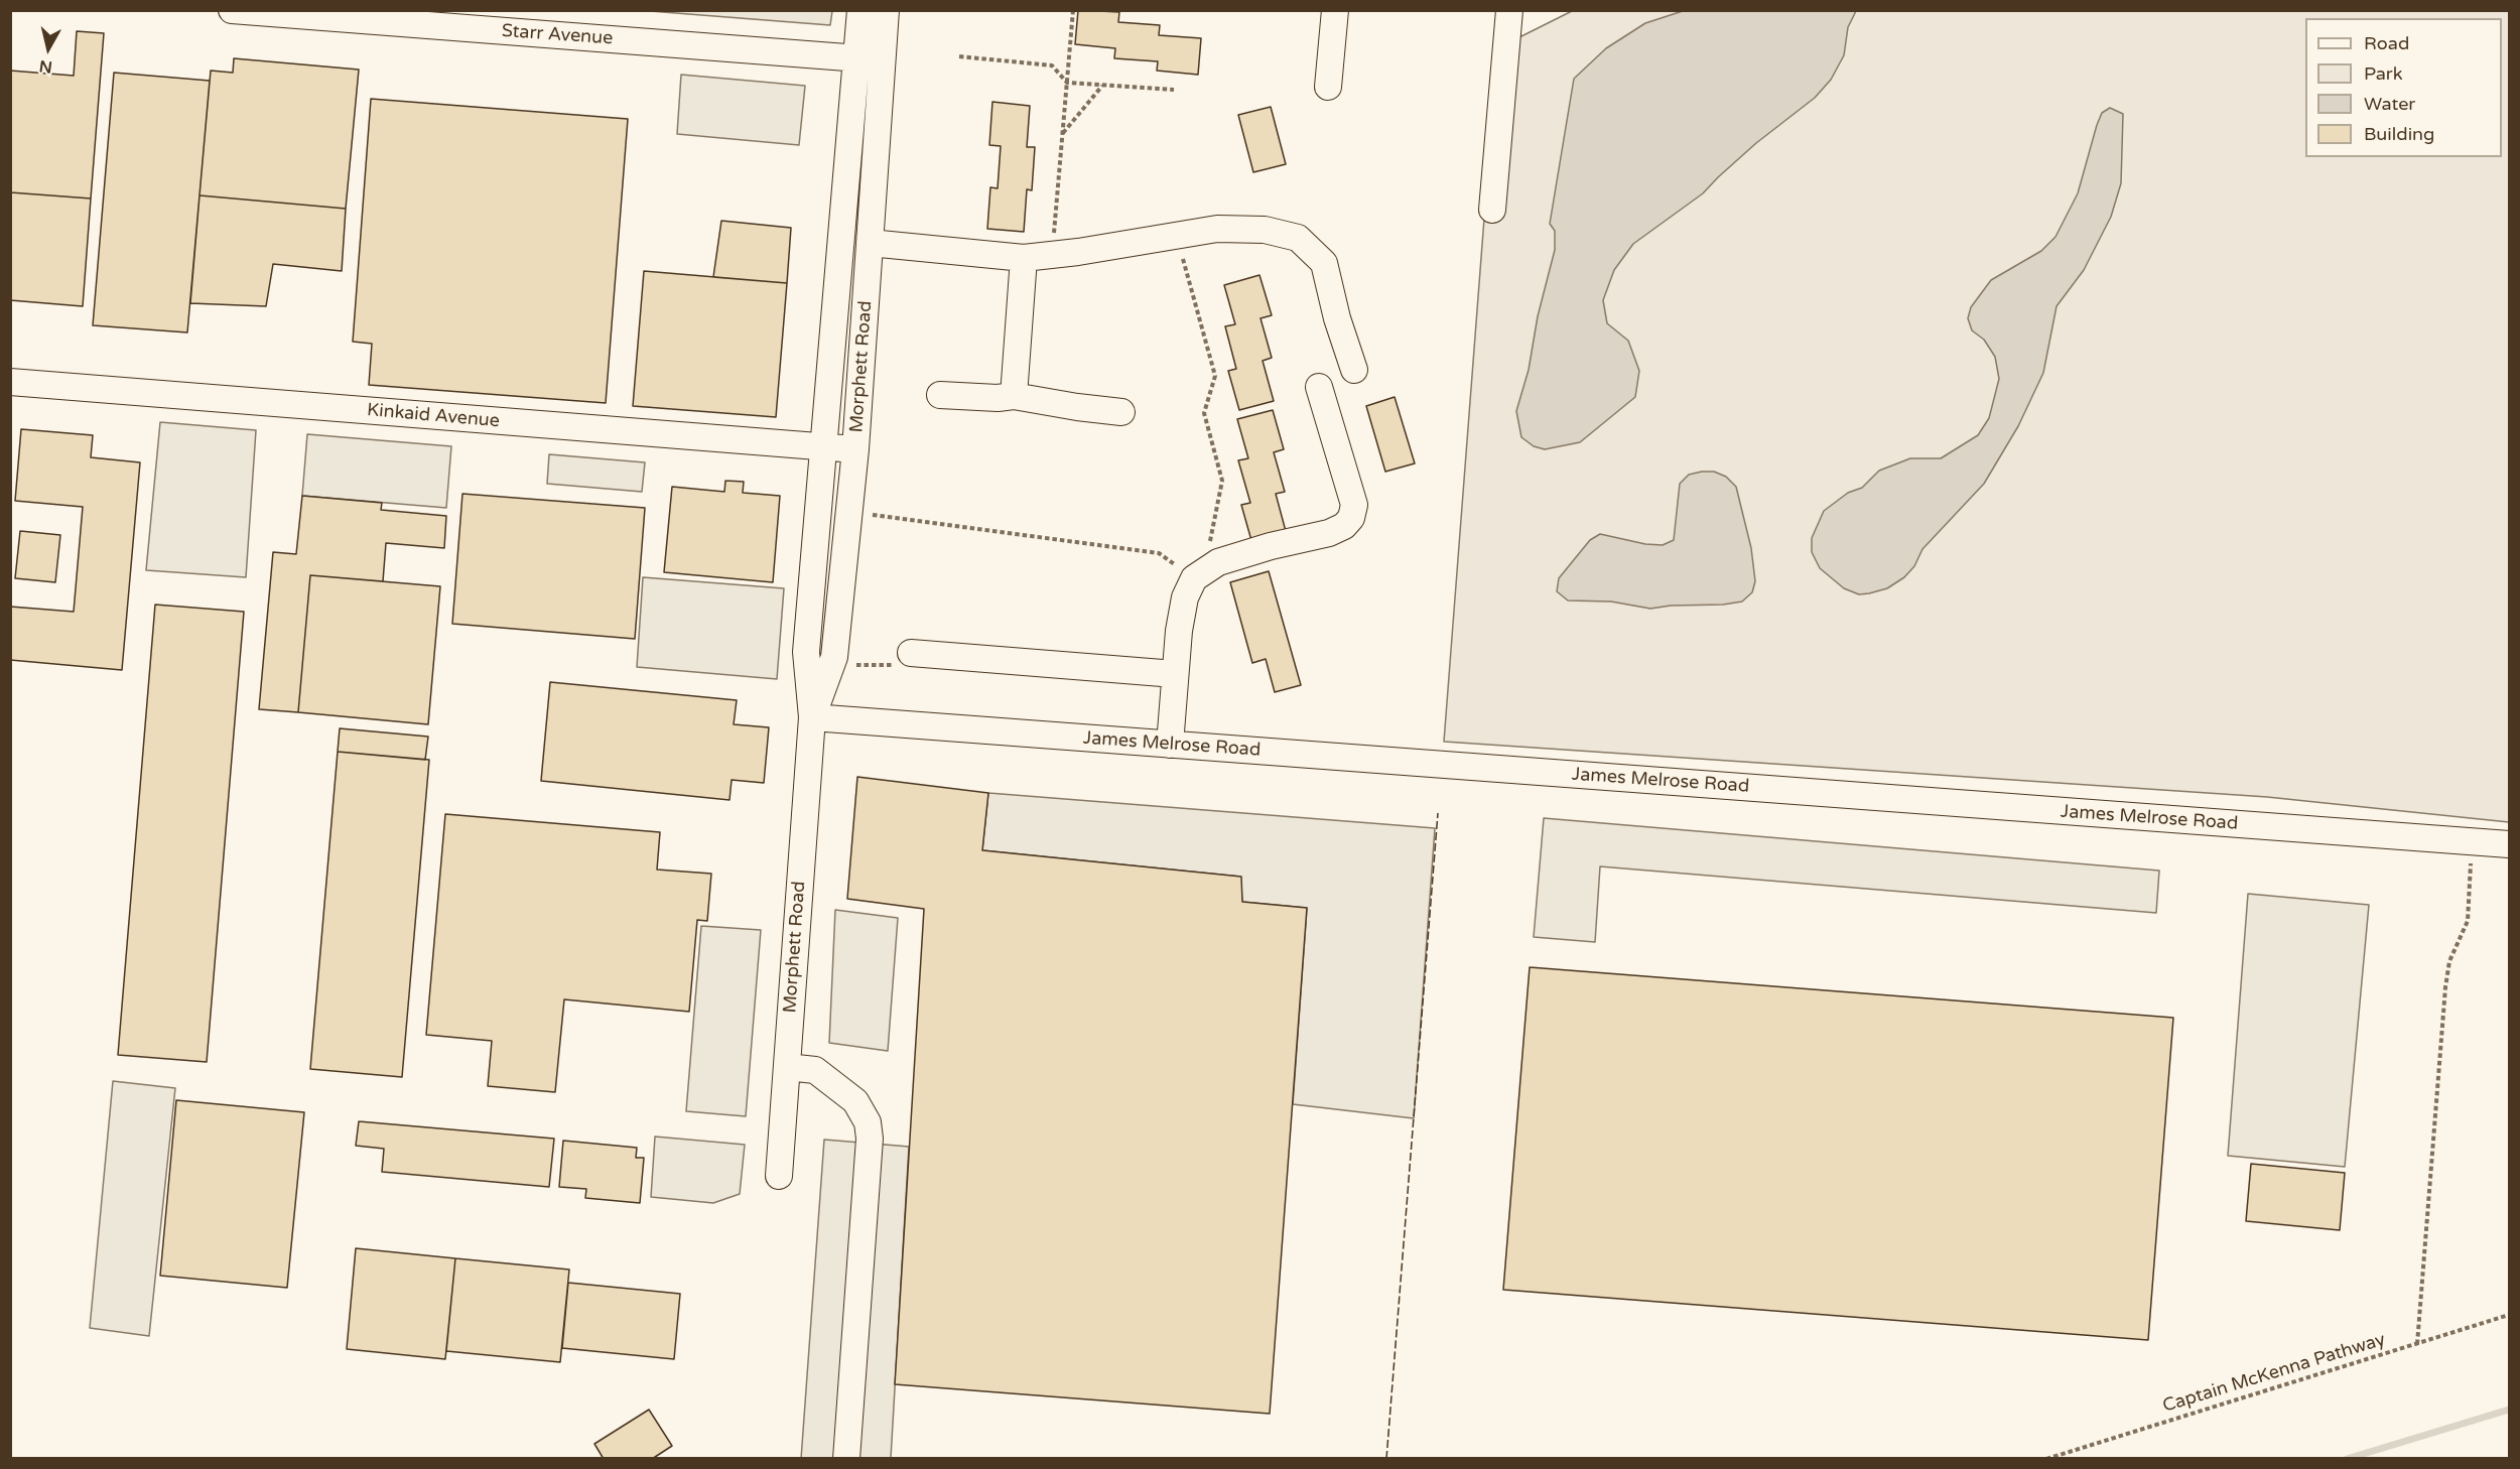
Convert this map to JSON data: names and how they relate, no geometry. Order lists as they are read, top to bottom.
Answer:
{
  "streets": {
    "street": [
      "Starr Avenue",
      "Morphett Road",
      "Kinkaid Avenue",
      "James Melrose Road"
    ],
    "path": ["Captain McKenna Pathway"]
  },
  "crossings": [
    ["Starr Avenue", "Morphett Road"],
    ["Morphett Road", "Kinkaid Avenue"],
    ["Morphett Road", "James Melrose Road"]
  ],
  "legend": [
    "Road",
    "Park",
    "Water",
    "Building"
  ],
  "north": "bottom"
}
